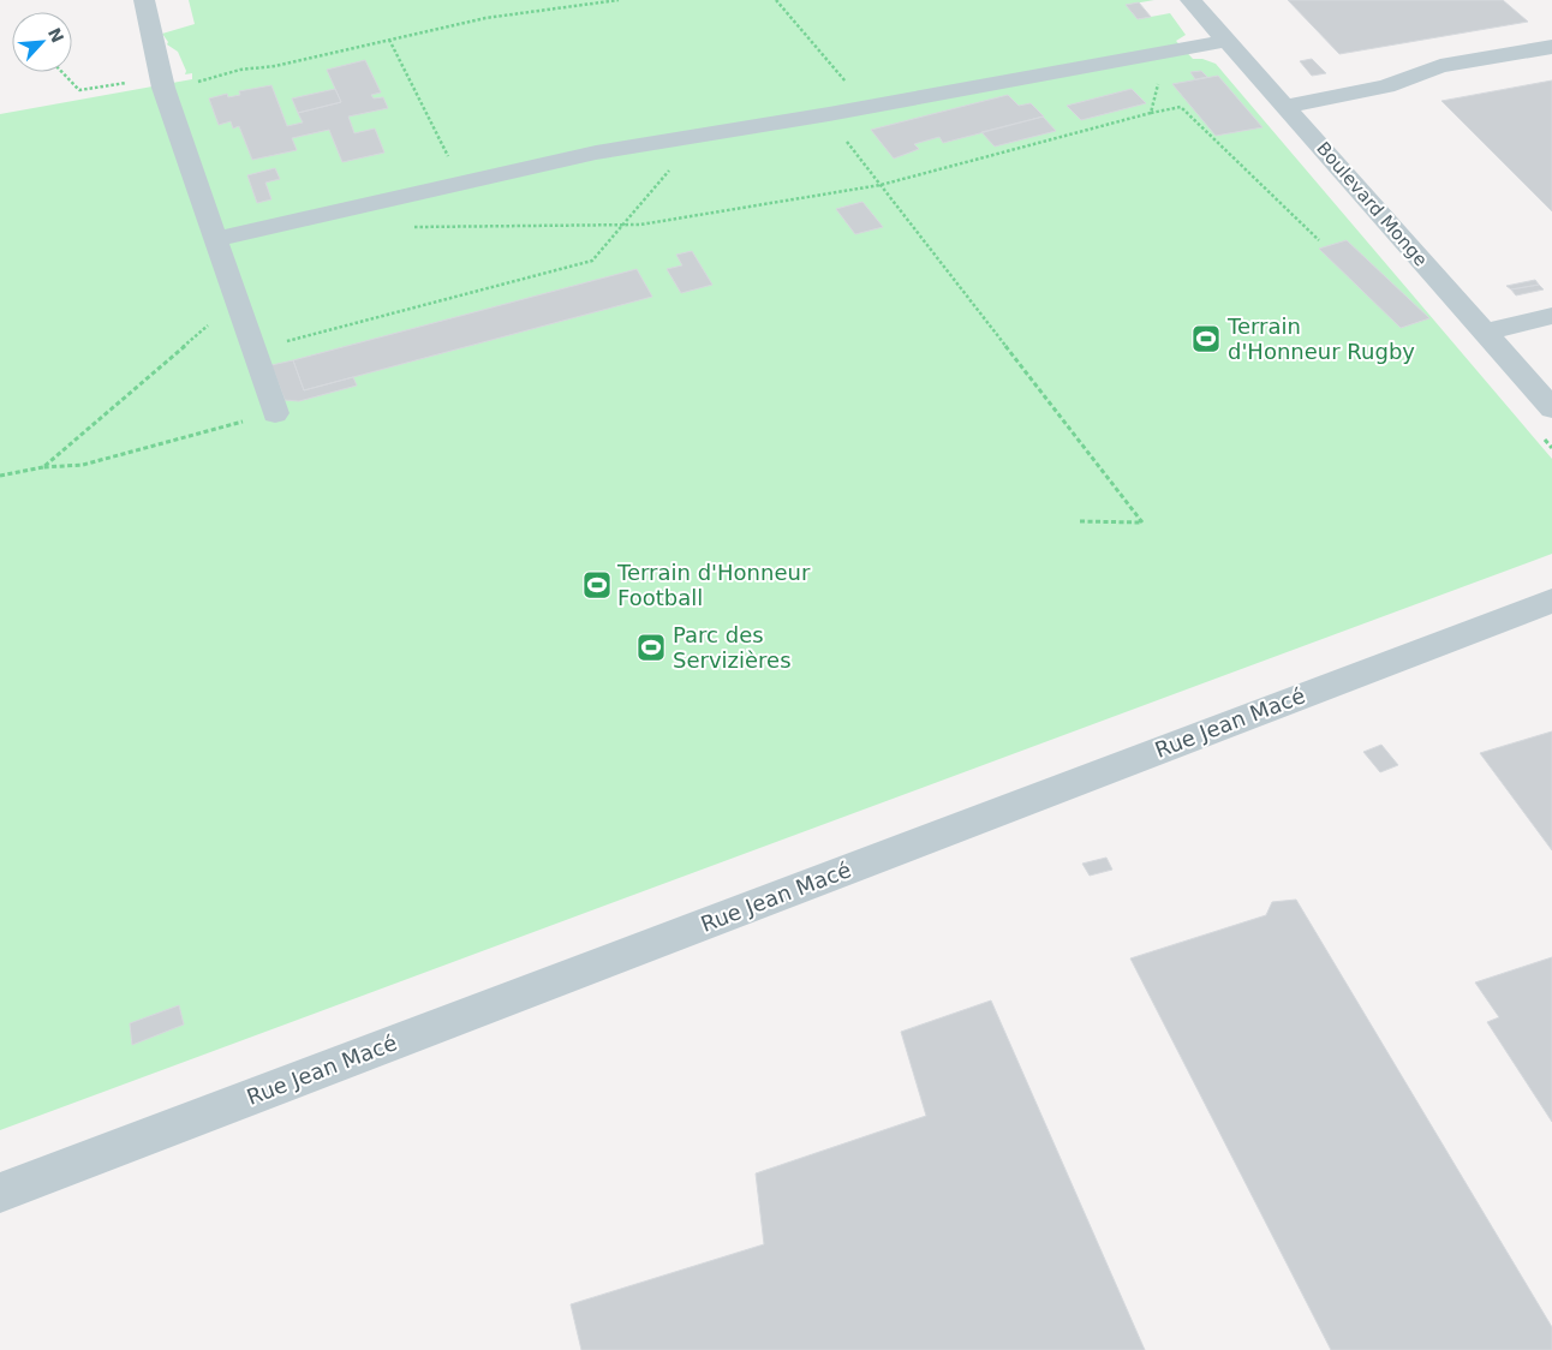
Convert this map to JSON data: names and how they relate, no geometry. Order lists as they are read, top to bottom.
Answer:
{
  "streets": {
    "street": ["Boulevard Monge", "Rue Jean Macé"]
  },
  "places": {
    "sports": ["Terrain d'Honneur Rugby", "Terrain d'Honneur Football", "Parc des Servizières"]
  },
  "north": "top right"
}
